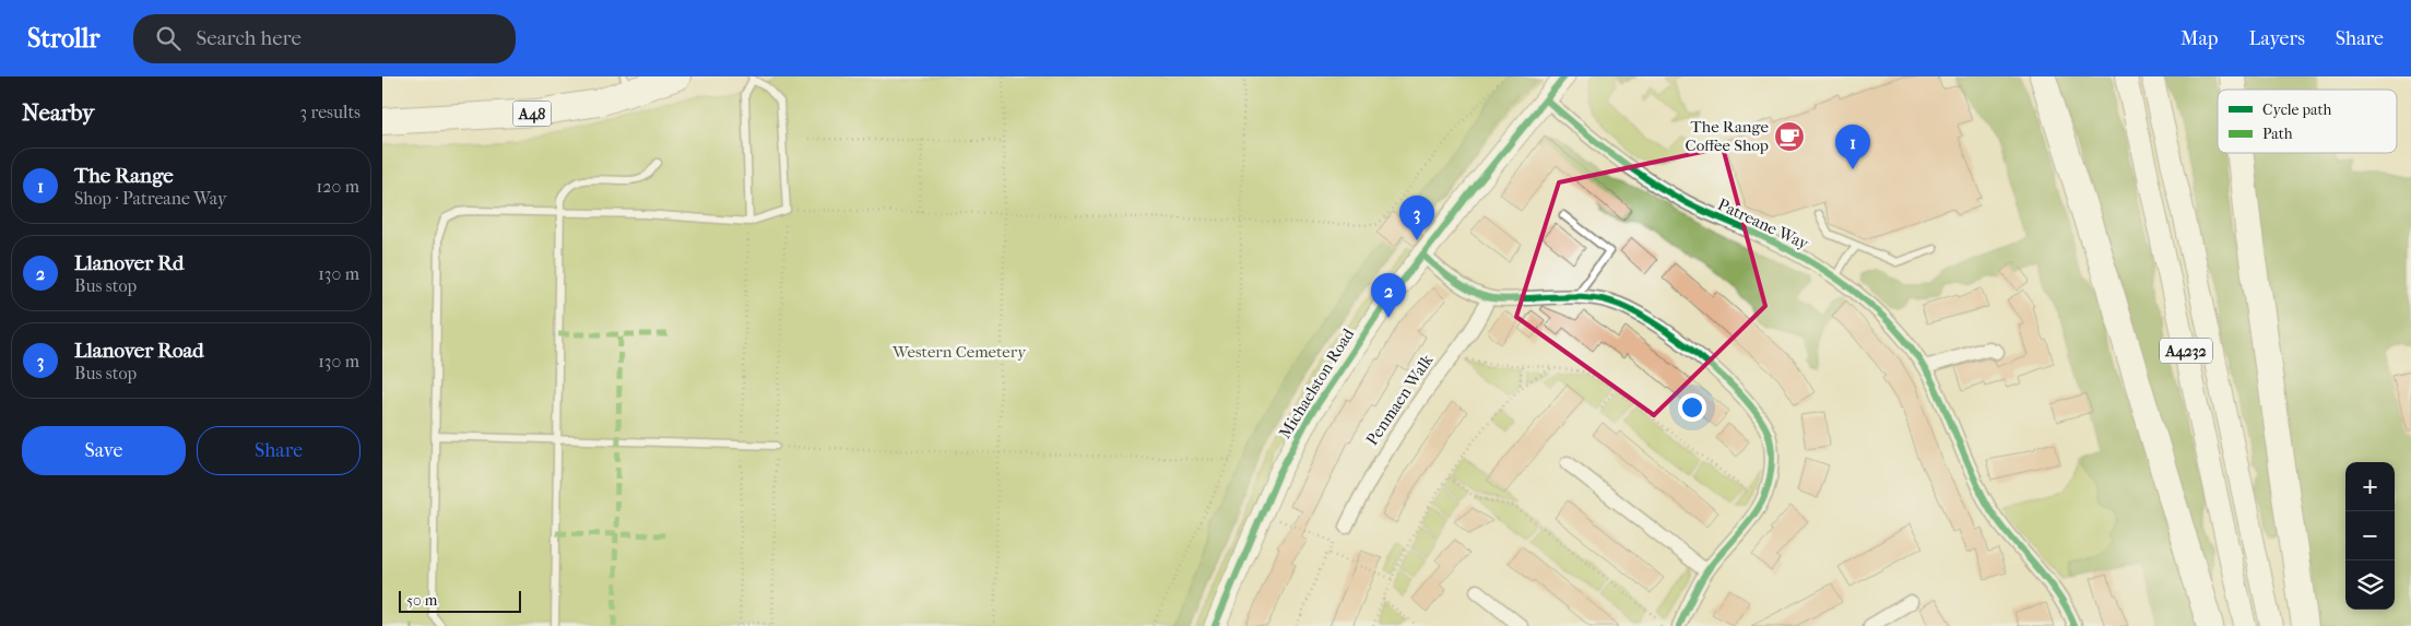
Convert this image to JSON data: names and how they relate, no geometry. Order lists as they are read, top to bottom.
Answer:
{
  "streets": {
    "highway": ["A48"],
    "main road": ["A4232"],
    "street": ["Patreane Way", "Michaelston Road", "Penmaen Walk"]
  },
  "crossings": [
    ["Patreane Way", "Michaelston Road"]
  ],
  "parks": ["Western Cemetery"],
  "places": {
    "cafe": ["The Range Coffee Shop"]
  },
  "legend": ["Cycle path", "Path"],
  "scale_bar": "50 m",
  "page": {
    "header": "Strollr",
    "search": "Search here",
    "nav": ["Map", "Layers", "Share"],
    "heading": ["Nearby", "3 results"],
    "pins": ["1", "3", "2"],
    "list": [
      {
        "mark": "1",
        "name": "The Range",
        "note": "Shop · Patreane Way",
        "value": "120 m"
      },
      {
        "mark": "2",
        "name": "Llanover Rd",
        "note": "Bus stop",
        "value": "130 m"
      },
      {
        "mark": "3",
        "name": "Llanover Road",
        "note": "Bus stop",
        "value": "130 m"
      }
    ],
    "buttons": ["Save", "Share"],
    "map_buttons": ["+", "−"],
    "scale": "50 m"
  }
}
